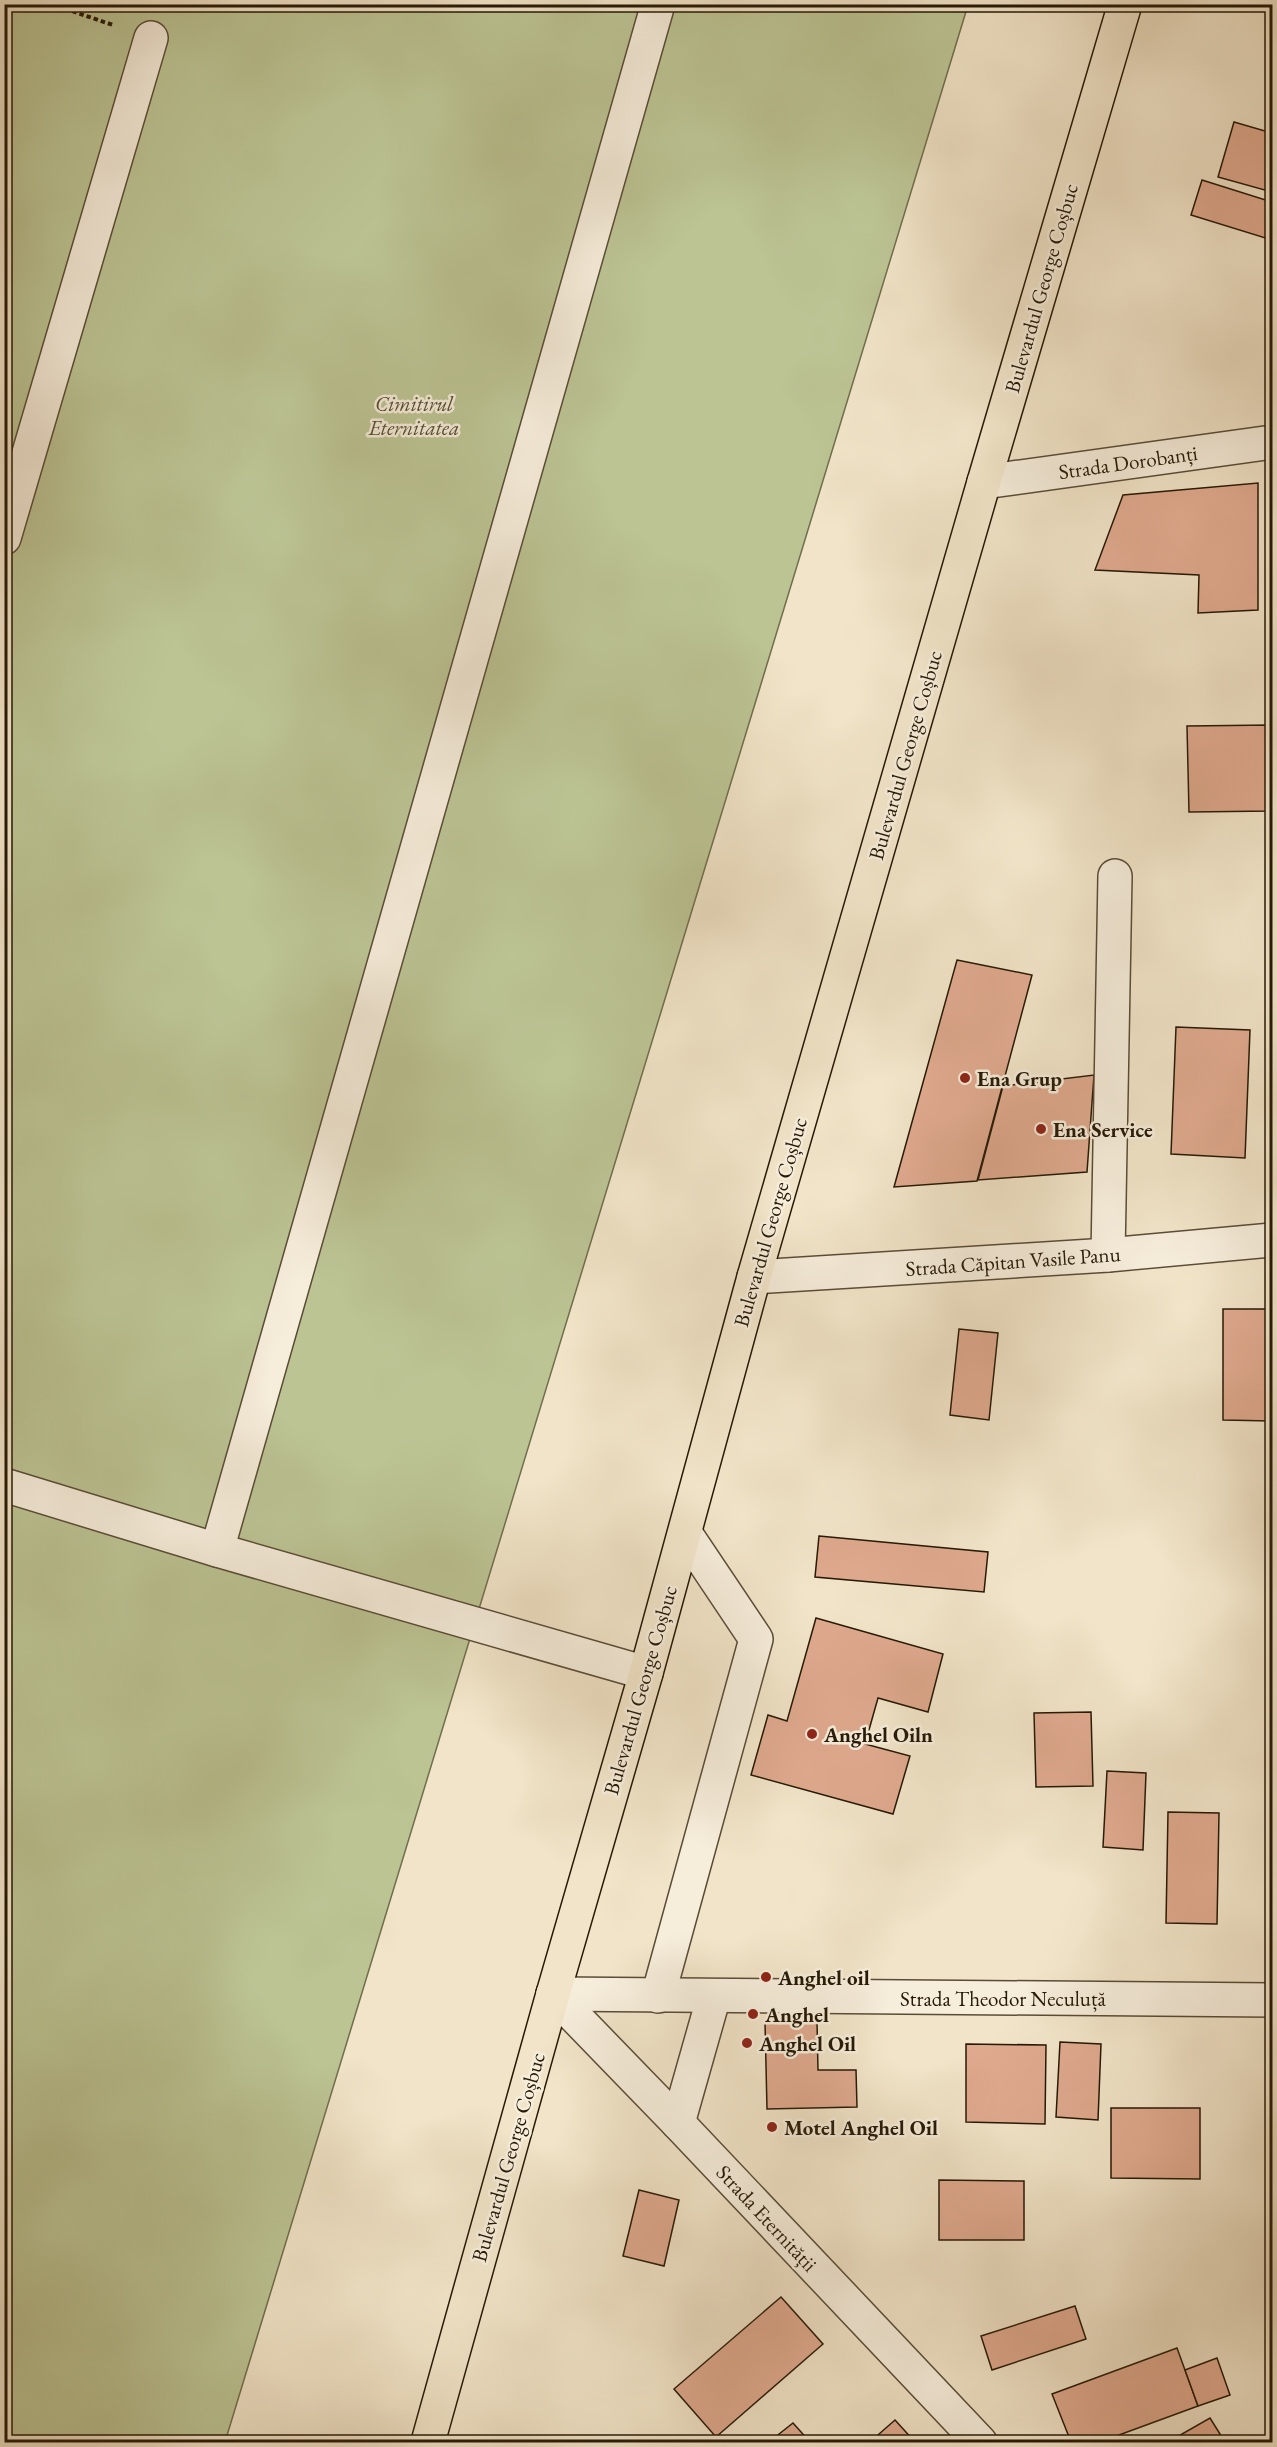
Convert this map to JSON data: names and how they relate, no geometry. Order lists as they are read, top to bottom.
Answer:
{
  "streets": {
    "main road": ["Bulevardul George Coșbuc"],
    "street": [
      "Strada Dorobanți",
      "Strada Căpitan Vasile Panu",
      "Strada Theodor Neculuță",
      "Strada Eternității"
    ]
  },
  "crossings": [
    ["Bulevardul George Coșbuc", "Strada Dorobanți"],
    ["Bulevardul George Coșbuc", "Strada Căpitan Vasile Panu"],
    ["Bulevardul George Coșbuc", "Strada Theodor Neculuță"],
    ["Bulevardul George Coșbuc", "Strada Eternității"],
    ["Strada Theodor Neculuță", "Strada Eternității"]
  ],
  "parks": ["Cimitirul Eternitatea"],
  "places": [
    "Ena Grup",
    "Ena Service",
    "Anghel Oiln",
    "Anghel oil",
    "Anghel",
    "Anghel Oil",
    "Motel Anghel Oil"
  ]
}
